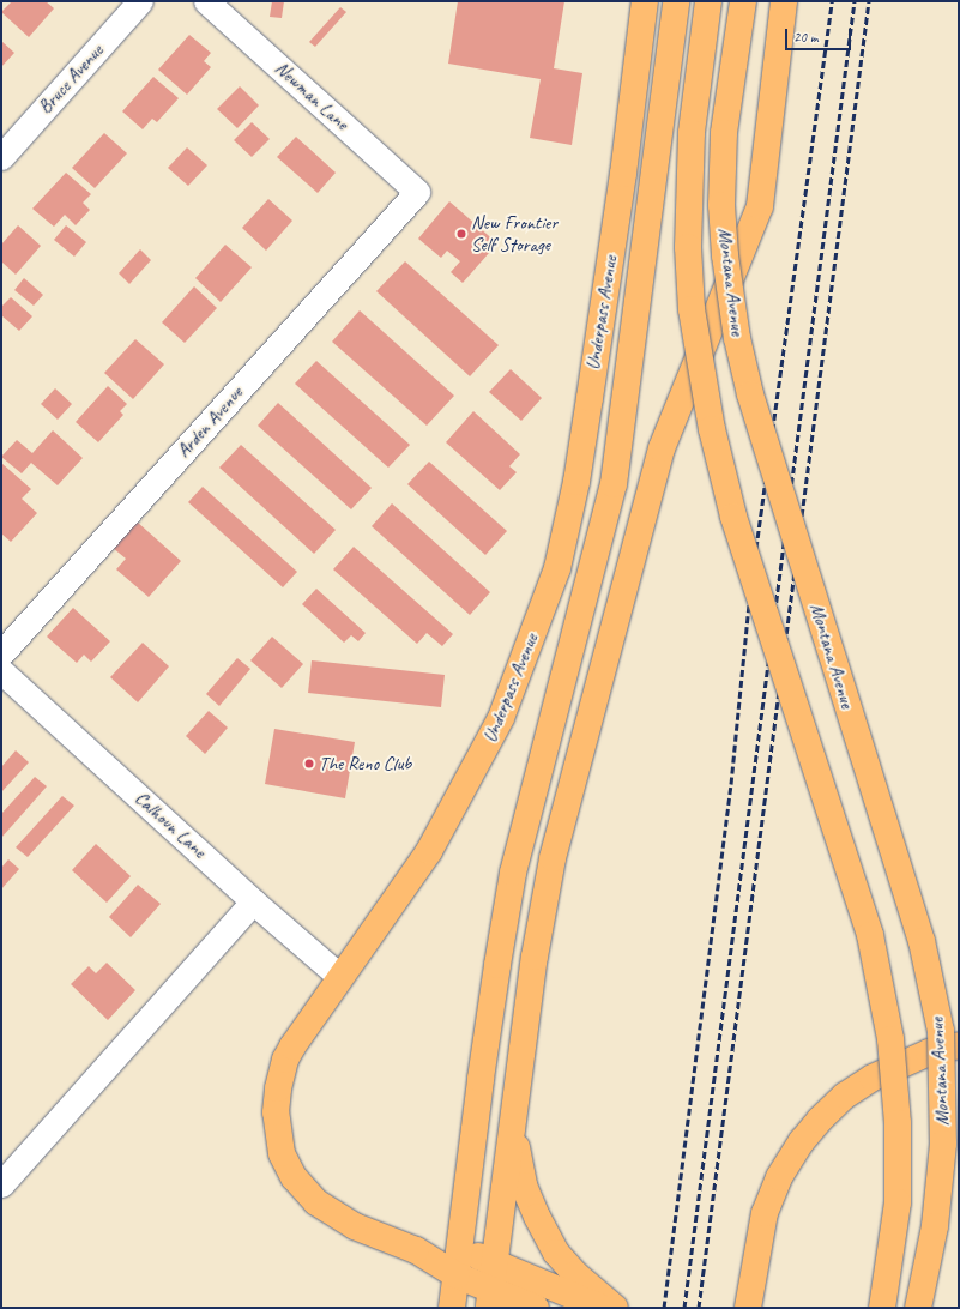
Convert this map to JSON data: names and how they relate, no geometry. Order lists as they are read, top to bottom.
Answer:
{
  "streets": {
    "main road": ["Montana Avenue", "Underpass Avenue"],
    "street": [
      "Bruce Avenue",
      "Newman Lane",
      "Arden Avenue",
      "Calhoun Lane"
    ]
  },
  "crossings": [
    ["Newman Lane", "Arden Avenue"],
    ["Underpass Avenue", "Calhoun Lane"]
  ],
  "places": ["New Frontier Self Storage", "The Reno Club"],
  "scale_bar": "20 m"
}
